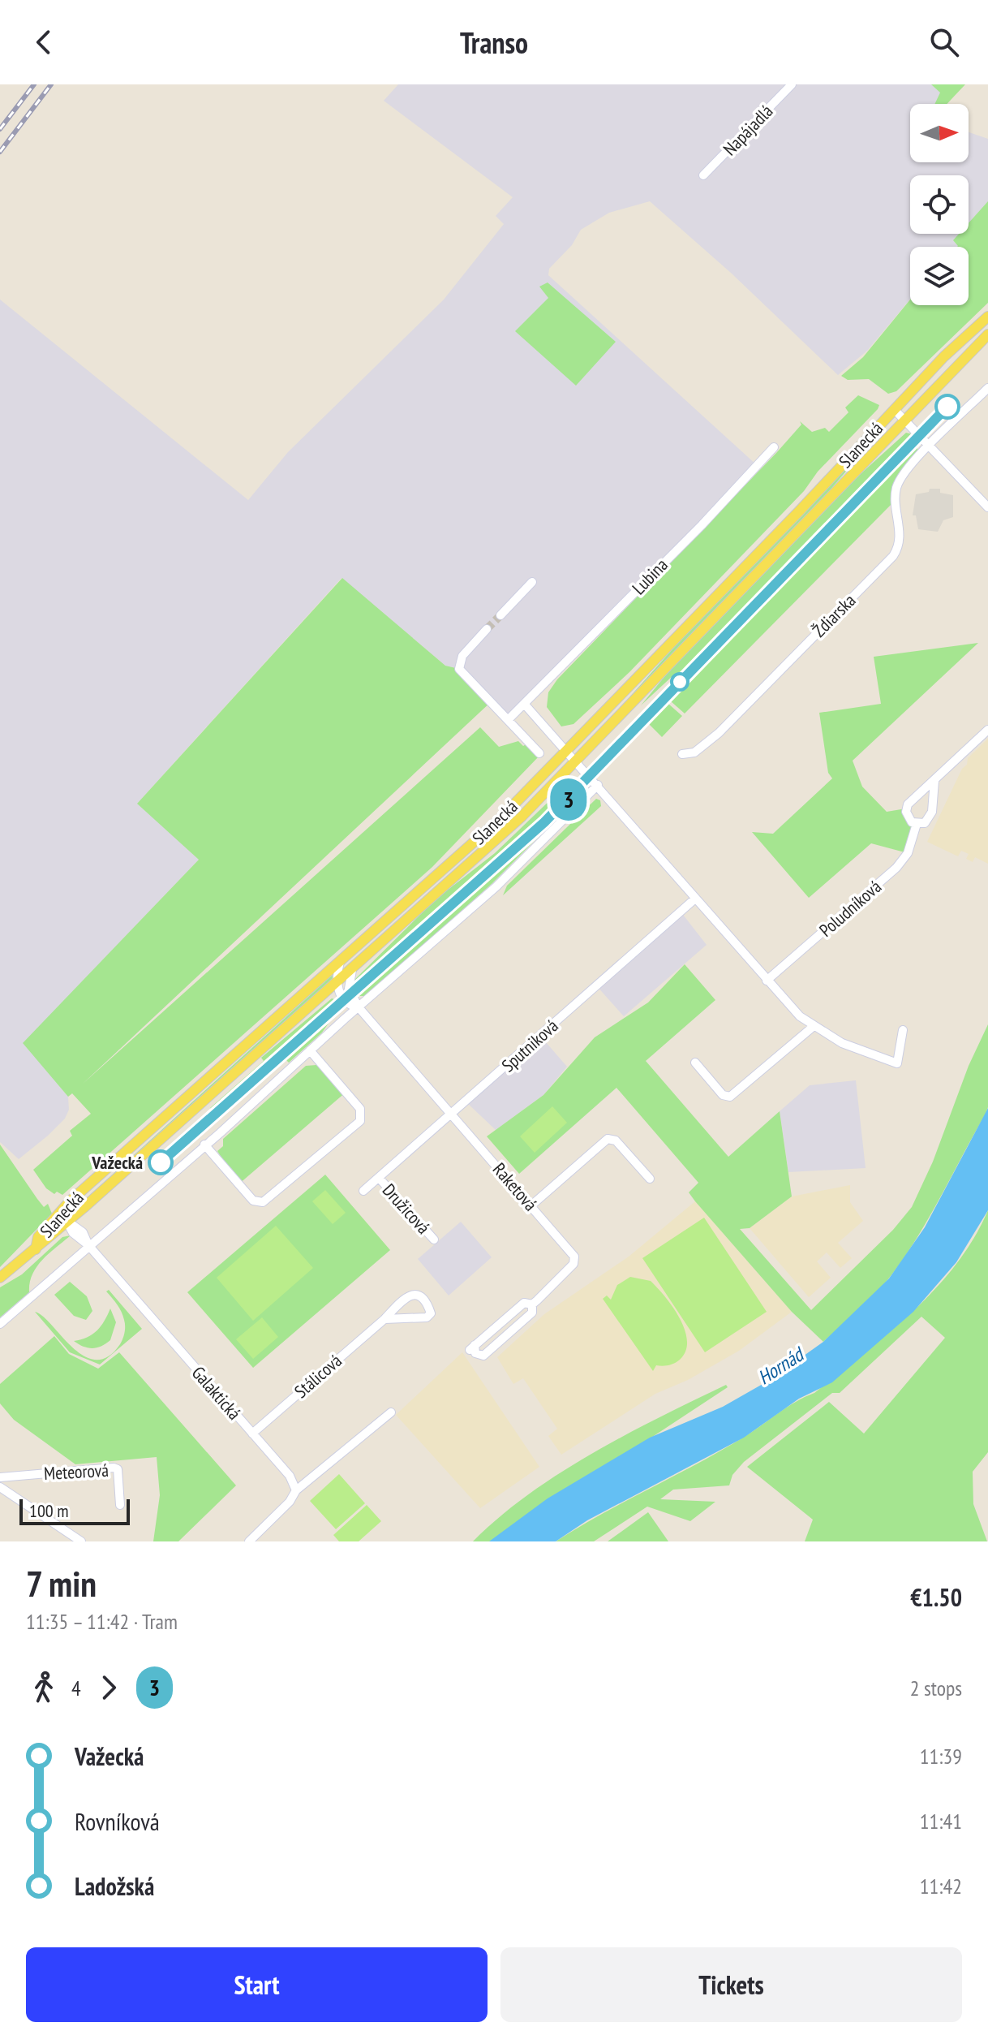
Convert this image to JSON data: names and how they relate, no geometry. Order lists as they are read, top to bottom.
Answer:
{
  "streets": {
    "main road": ["Slanecká"],
    "street": [
      "Napájadlá",
      "Lubina",
      "Ždiarska",
      "Poludníková",
      "Sputniková",
      "Raketová",
      "Družicová",
      "Stálicová",
      "Galaktická",
      "Meteorová"
    ]
  },
  "crossings": [
    ["Slanecká", "Raketová"],
    ["Slanecká", "Galaktická"],
    ["Sputniková", "Raketová"],
    ["Sputniková", "Družicová"],
    ["Stálicová", "Galaktická"]
  ],
  "water": ["Hornád"],
  "places": ["Važecká"],
  "lines": ["tram line 3"],
  "scale_bar": "100 m",
  "north": "right",
  "page": {
    "header": "Transo",
    "on_map": "3",
    "scale": "100 m",
    "heading": ["7 min", "11:35 – 11:42 · Tram", "€1.50"],
    "legs": ["4", "3", "2 stops"],
    "list": [
      {
        "name": "Važecká",
        "value": "11:39"
      },
      {
        "name": "Rovníková",
        "value": "11:41"
      },
      {
        "name": "Ladožská",
        "value": "11:42"
      }
    ],
    "buttons": ["Start", "Tickets"]
  }
}
